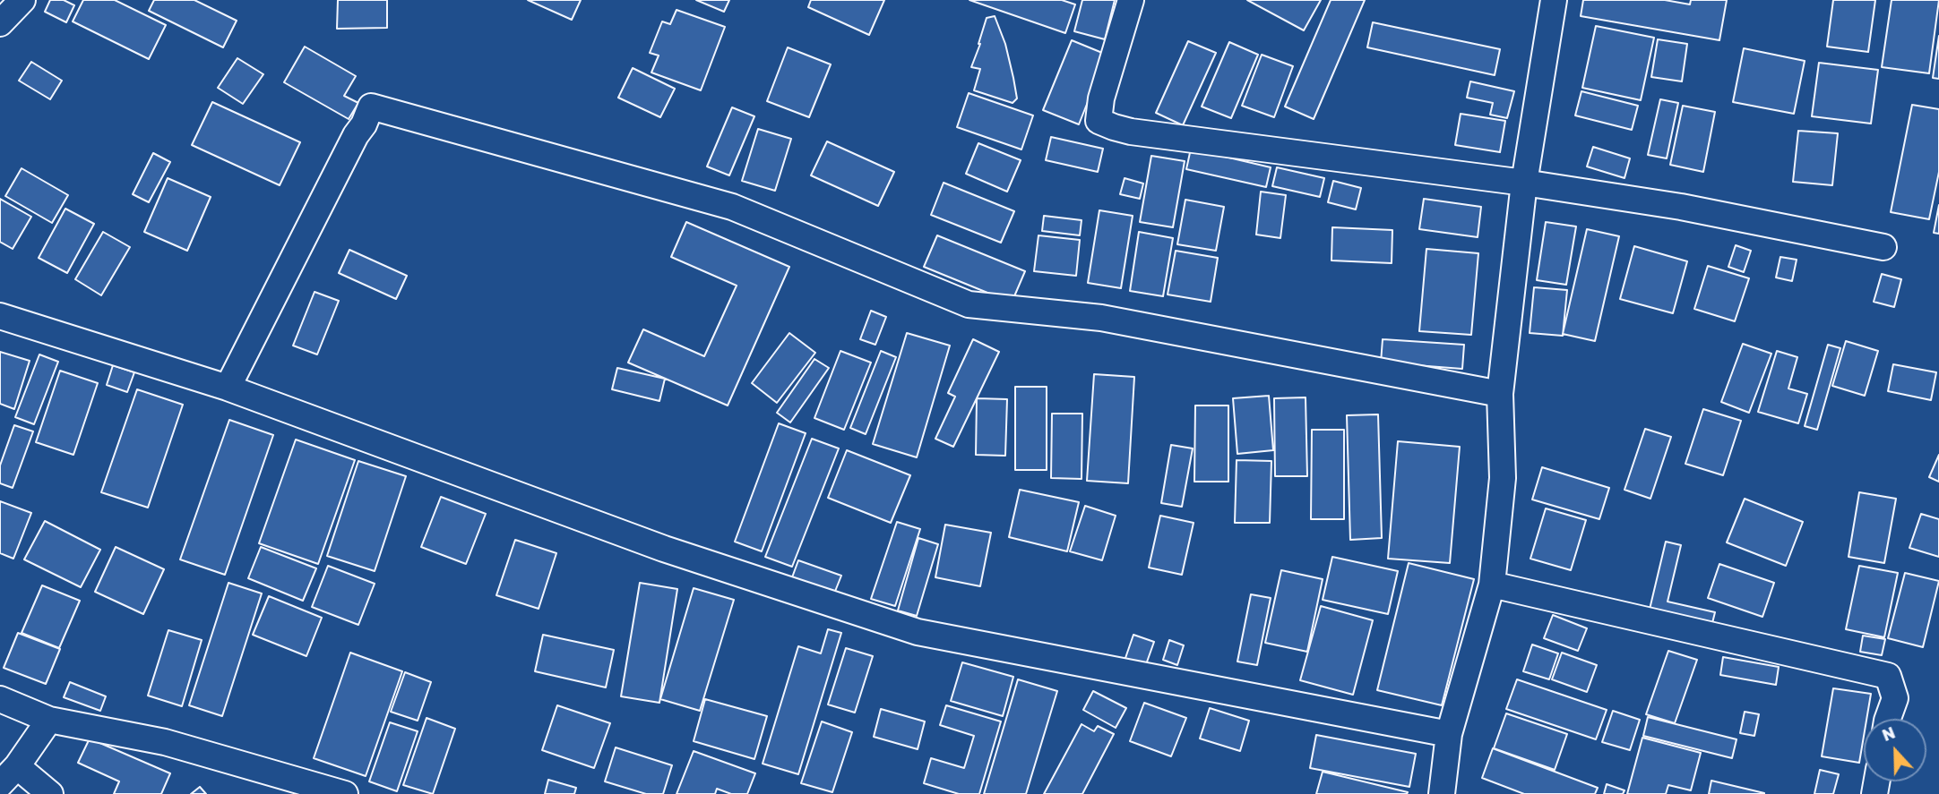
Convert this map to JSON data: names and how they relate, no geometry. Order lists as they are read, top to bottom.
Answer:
{
  "north": "top"
}
